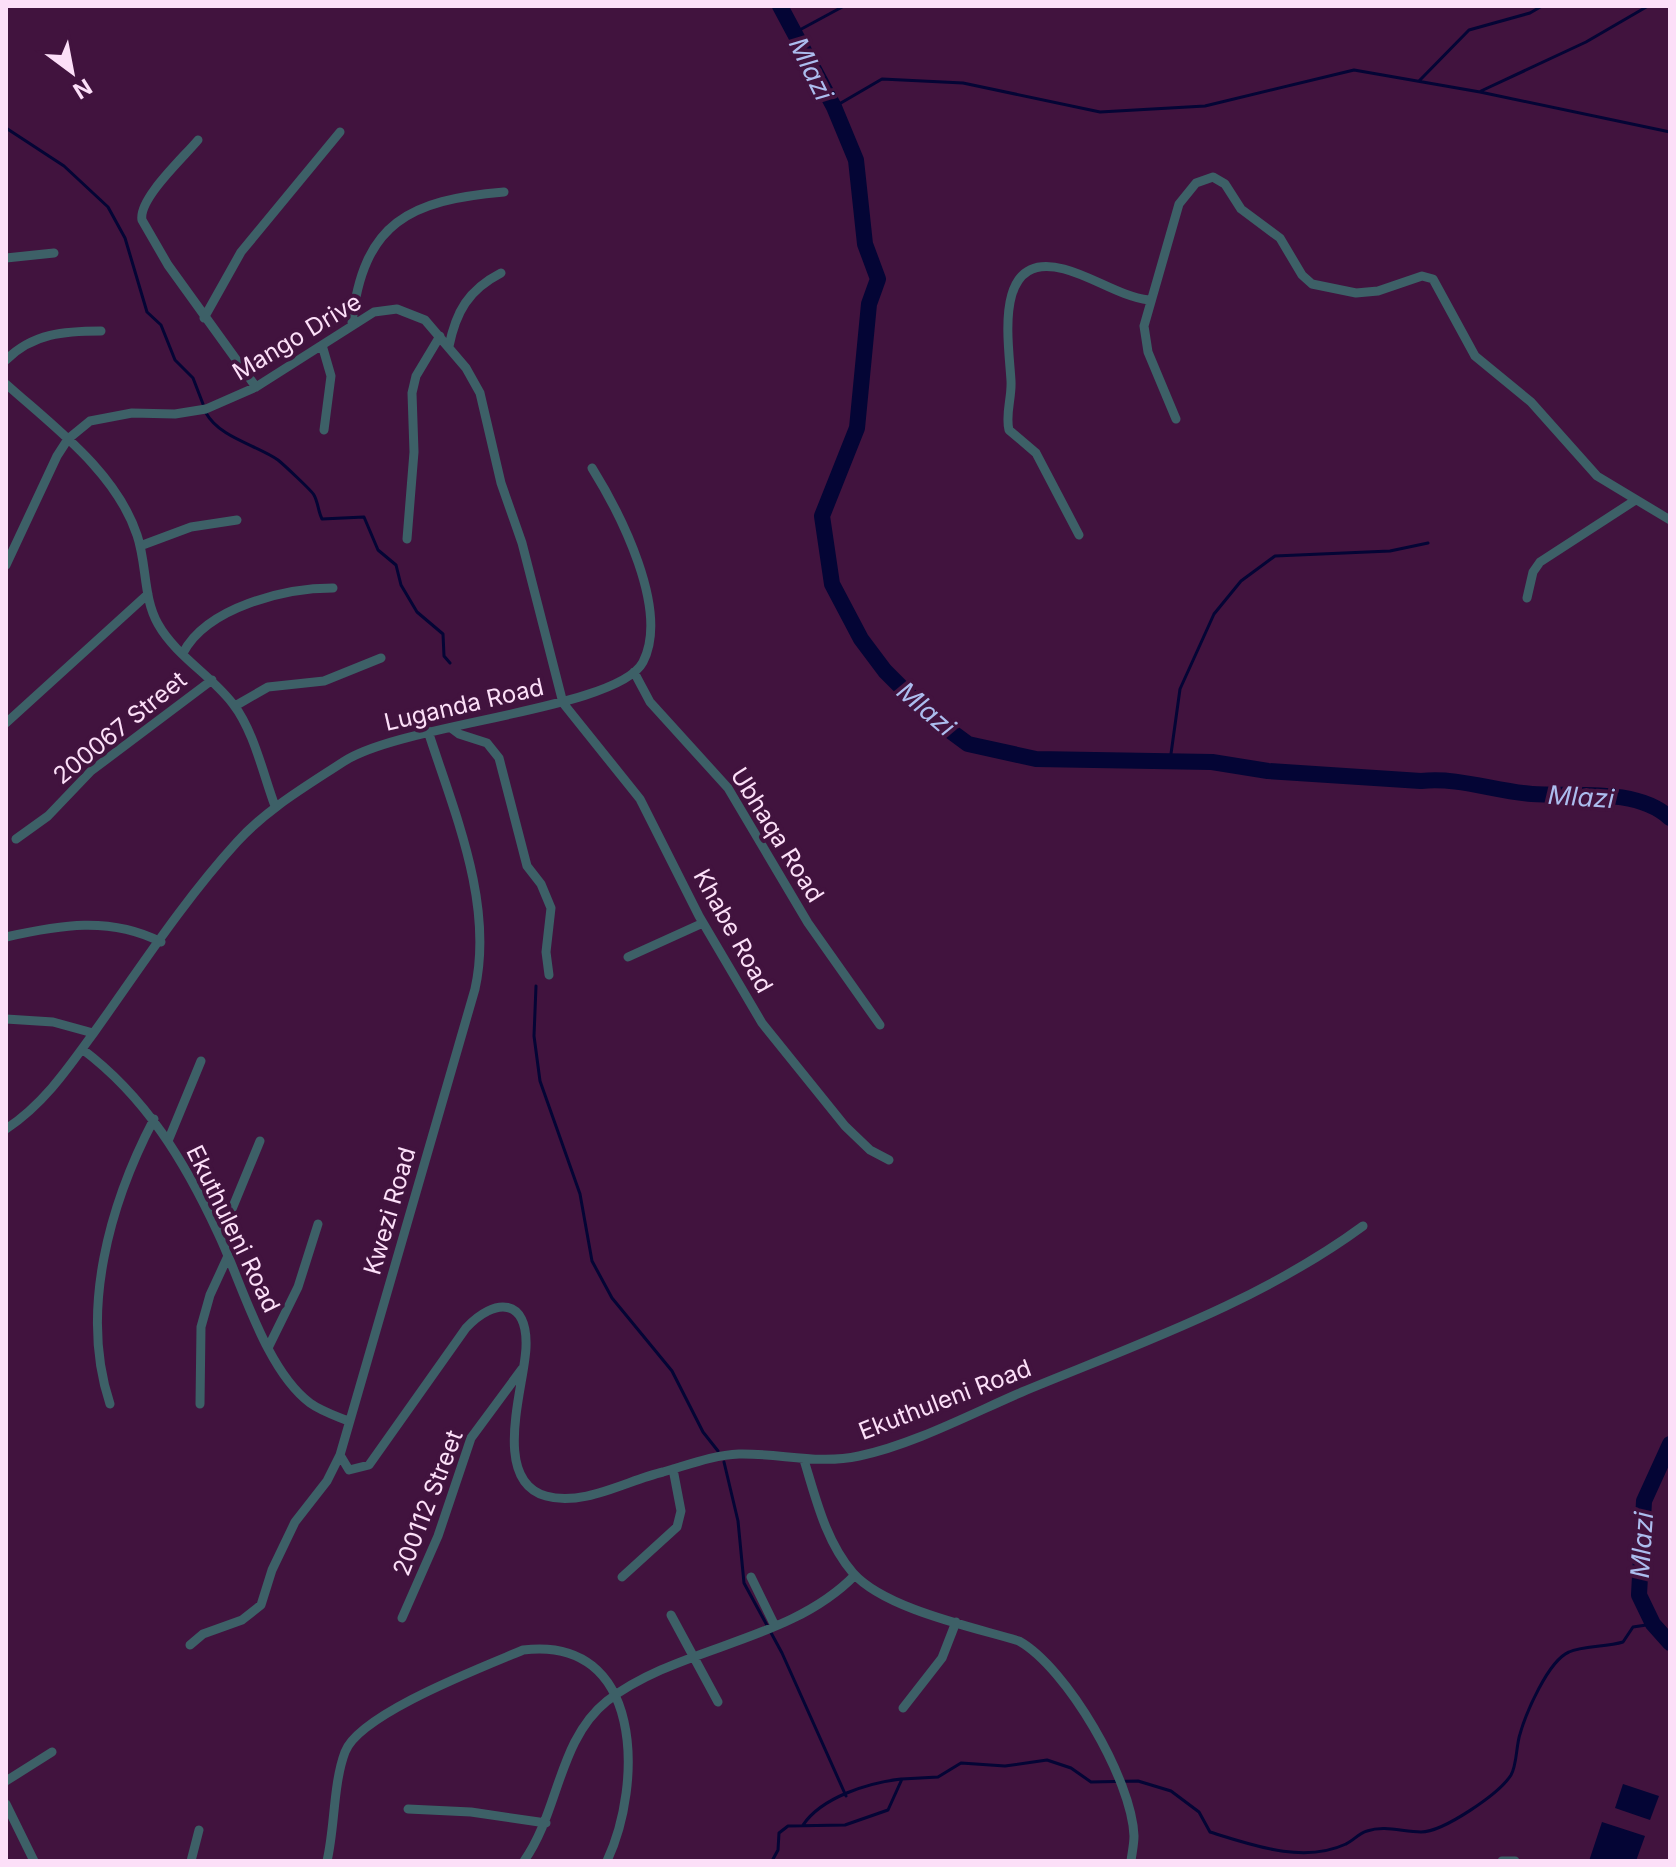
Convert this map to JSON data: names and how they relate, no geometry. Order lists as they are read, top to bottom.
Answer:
{
  "streets": {
    "street": [
      "Mango Drive",
      "Luganda Road",
      "200067 Street",
      "Ubhaqa Road",
      "Khabe Road",
      "Kwezi Road",
      "Ekuthuleni Road",
      "200112 Street"
    ]
  },
  "crossings": [
    ["Mango Drive", "Luganda Road"],
    ["Mango Drive", "Khabe Road"],
    ["Luganda Road", "Ubhaqa Road"],
    ["Luganda Road", "Khabe Road"],
    ["Luganda Road", "Kwezi Road"],
    ["Luganda Road", "Ekuthuleni Road"],
    ["Kwezi Road", "Ekuthuleni Road"],
    ["Ekuthuleni Road", "200112 Street"]
  ],
  "water": ["Mlazi"],
  "north": "bottom right"
}
